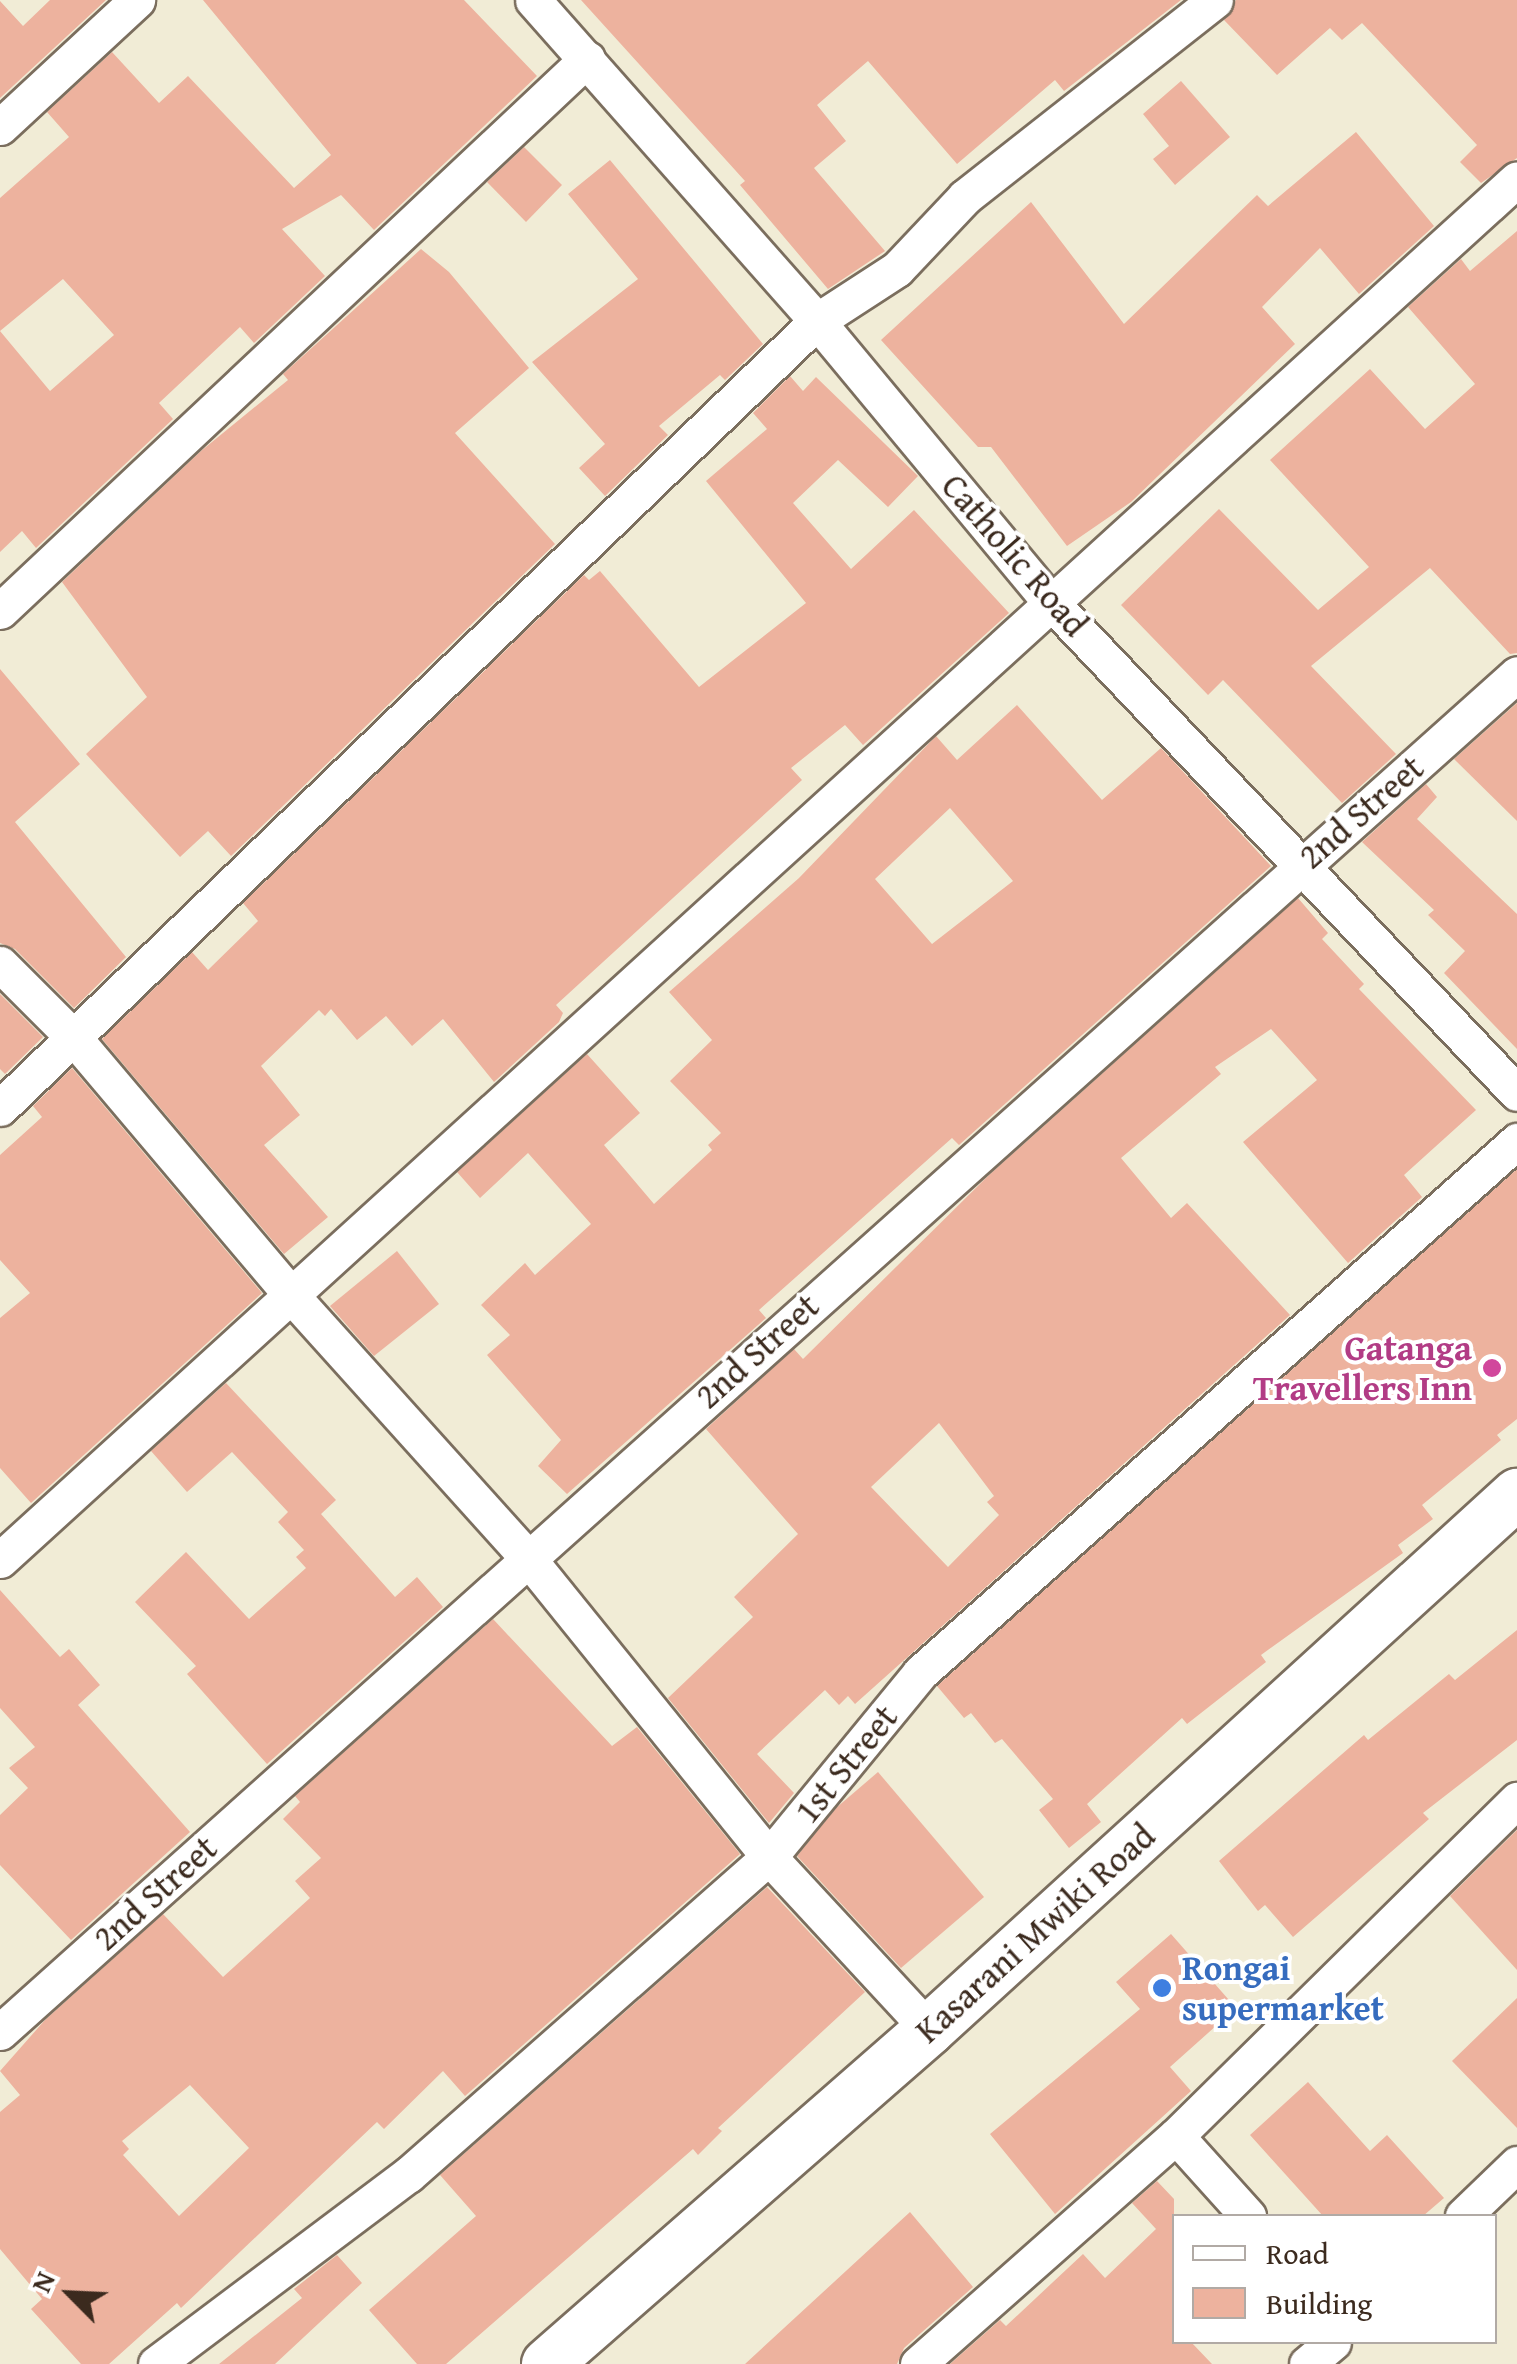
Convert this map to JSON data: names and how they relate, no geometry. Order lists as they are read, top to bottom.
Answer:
{
  "streets": {
    "main road": ["Kasarani Mwiki Road"],
    "street": ["Catholic Road", "2nd Street", "1st Street"]
  },
  "crossings": [
    ["Catholic Road", "2nd Street"]
  ],
  "places": ["Gatanga Travellers Inn", "Rongai supermarket"],
  "legend": ["Road", "Building"],
  "north": "top left"
}
